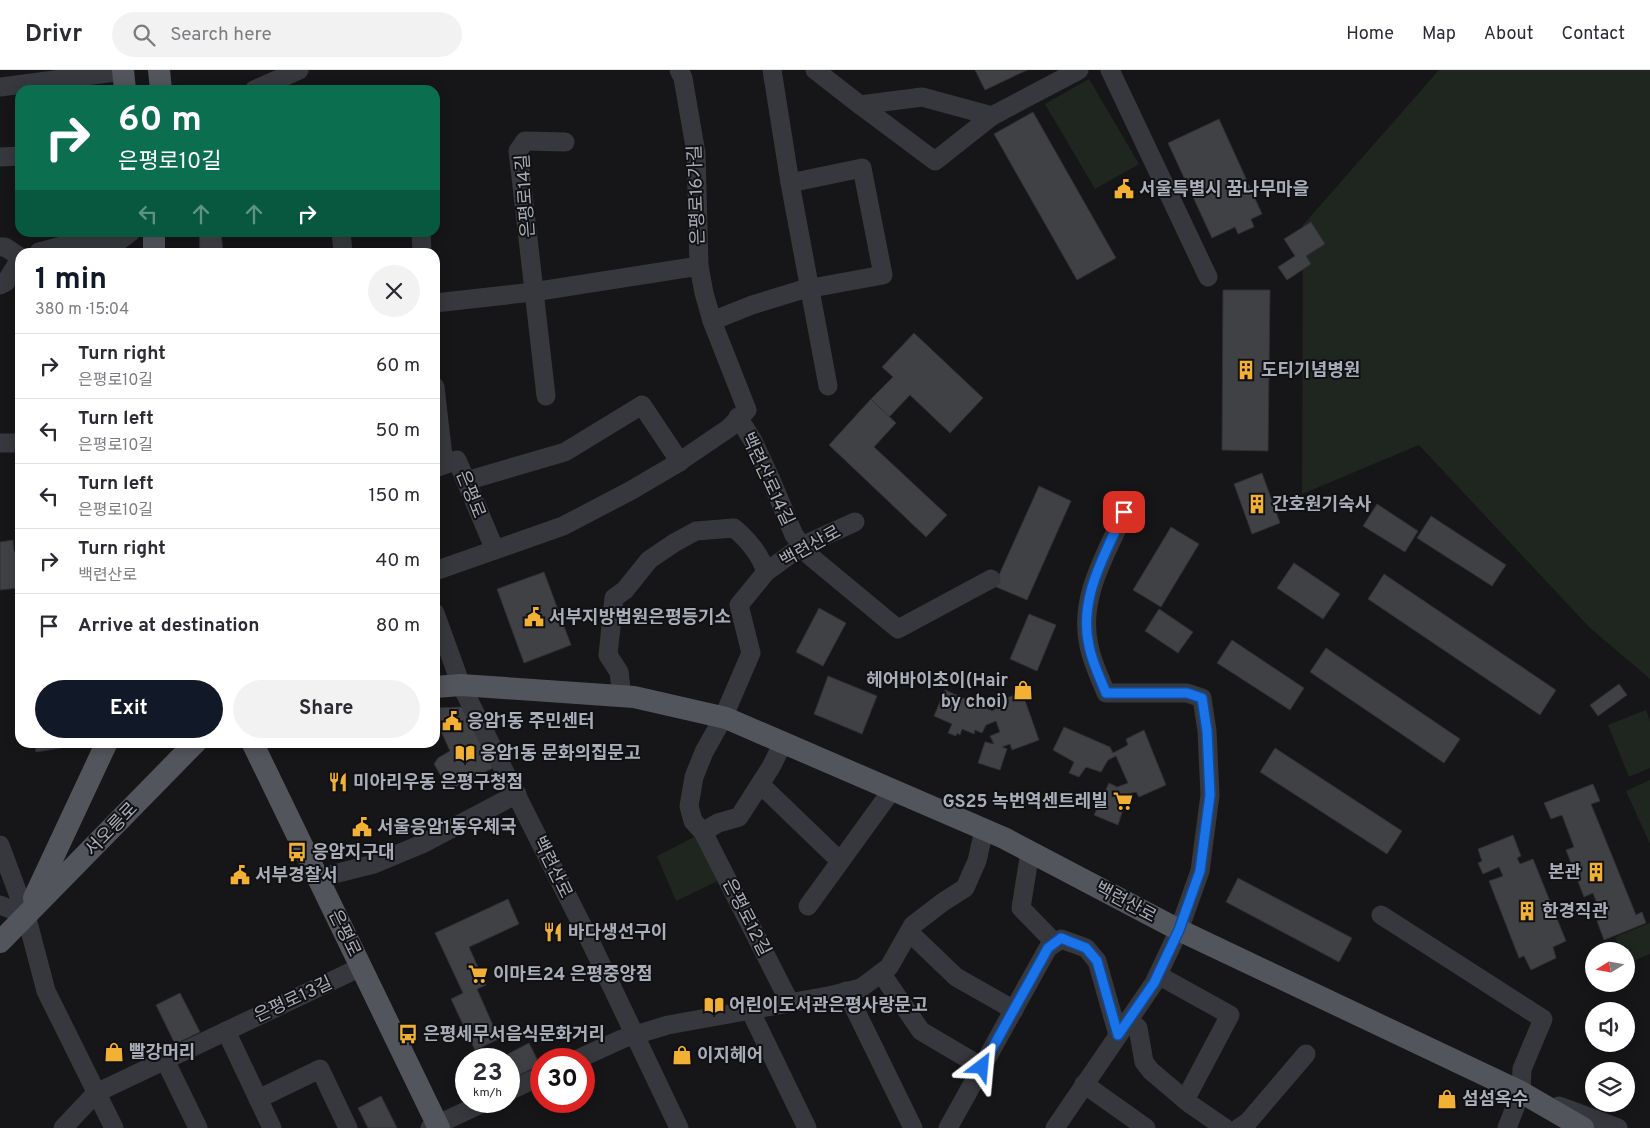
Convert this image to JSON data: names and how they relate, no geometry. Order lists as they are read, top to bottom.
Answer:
{
  "streets": {
    "main road": ["은평로", "백련산로", "서오릉로"],
    "street": [
      "은평로16가길",
      "은평로14길",
      "백련산로14길",
      "은평로12길",
      "은평로13길"
    ]
  },
  "crossings": [
    ["은평로16가길", "백련산로14길"],
    ["백련산로14길", "은평로"],
    ["백련산로14길", "백련산로"],
    ["은평로", "은평로13길"],
    ["백련산로", "은평로12길"]
  ],
  "places": {
    "public building": [
      "서울특별시 꿈나무마을",
      "서부지방법원은평등기소",
      "응암1동 주민센터",
      "서울응암1동우체국",
      "서부경찰서"
    ],
    "building": [
      "도티기념병원",
      "간호원기숙사",
      "본관",
      "한경직관"
    ],
    "shop": [
      "헤어바이초이(Hair by choi)",
      "빨강머리",
      "이지헤어",
      "섬섬옥수"
    ],
    "library": ["응암1동 문화의집문고", "어린이도서관은평사랑문고"],
    "restaurant": ["미아리우동 은평구청점", "바다생선구이"],
    "supermarket": ["GS25 녹번역센트레빌", "이마트24 은평중앙점"],
    "bus stop": ["응암지구대", "은평세무서음식문화거리"]
  },
  "north": "left",
  "page": {
    "header": "Drivr",
    "search": "Search here",
    "nav": [
      "Home",
      "Map",
      "About",
      "Contact"
    ],
    "turn": ["60 m", "은평로10길"],
    "heading": ["1 min", "380 m · 15:04"],
    "list": [
      {
        "name": "Turn right",
        "note": "은평로10길",
        "value": "60 m"
      },
      {
        "name": "Turn left",
        "note": "은평로10길",
        "value": "50 m"
      },
      {
        "name": "Turn left",
        "note": "은평로10길",
        "value": "150 m"
      },
      {
        "name": "Turn right",
        "note": "백련산로",
        "value": "40 m"
      },
      {
        "name": "Arrive at destination",
        "value": "80 m"
      }
    ],
    "buttons": ["Exit", "Share"],
    "speed": "23 km/h",
    "limit": "30"
  }
}
